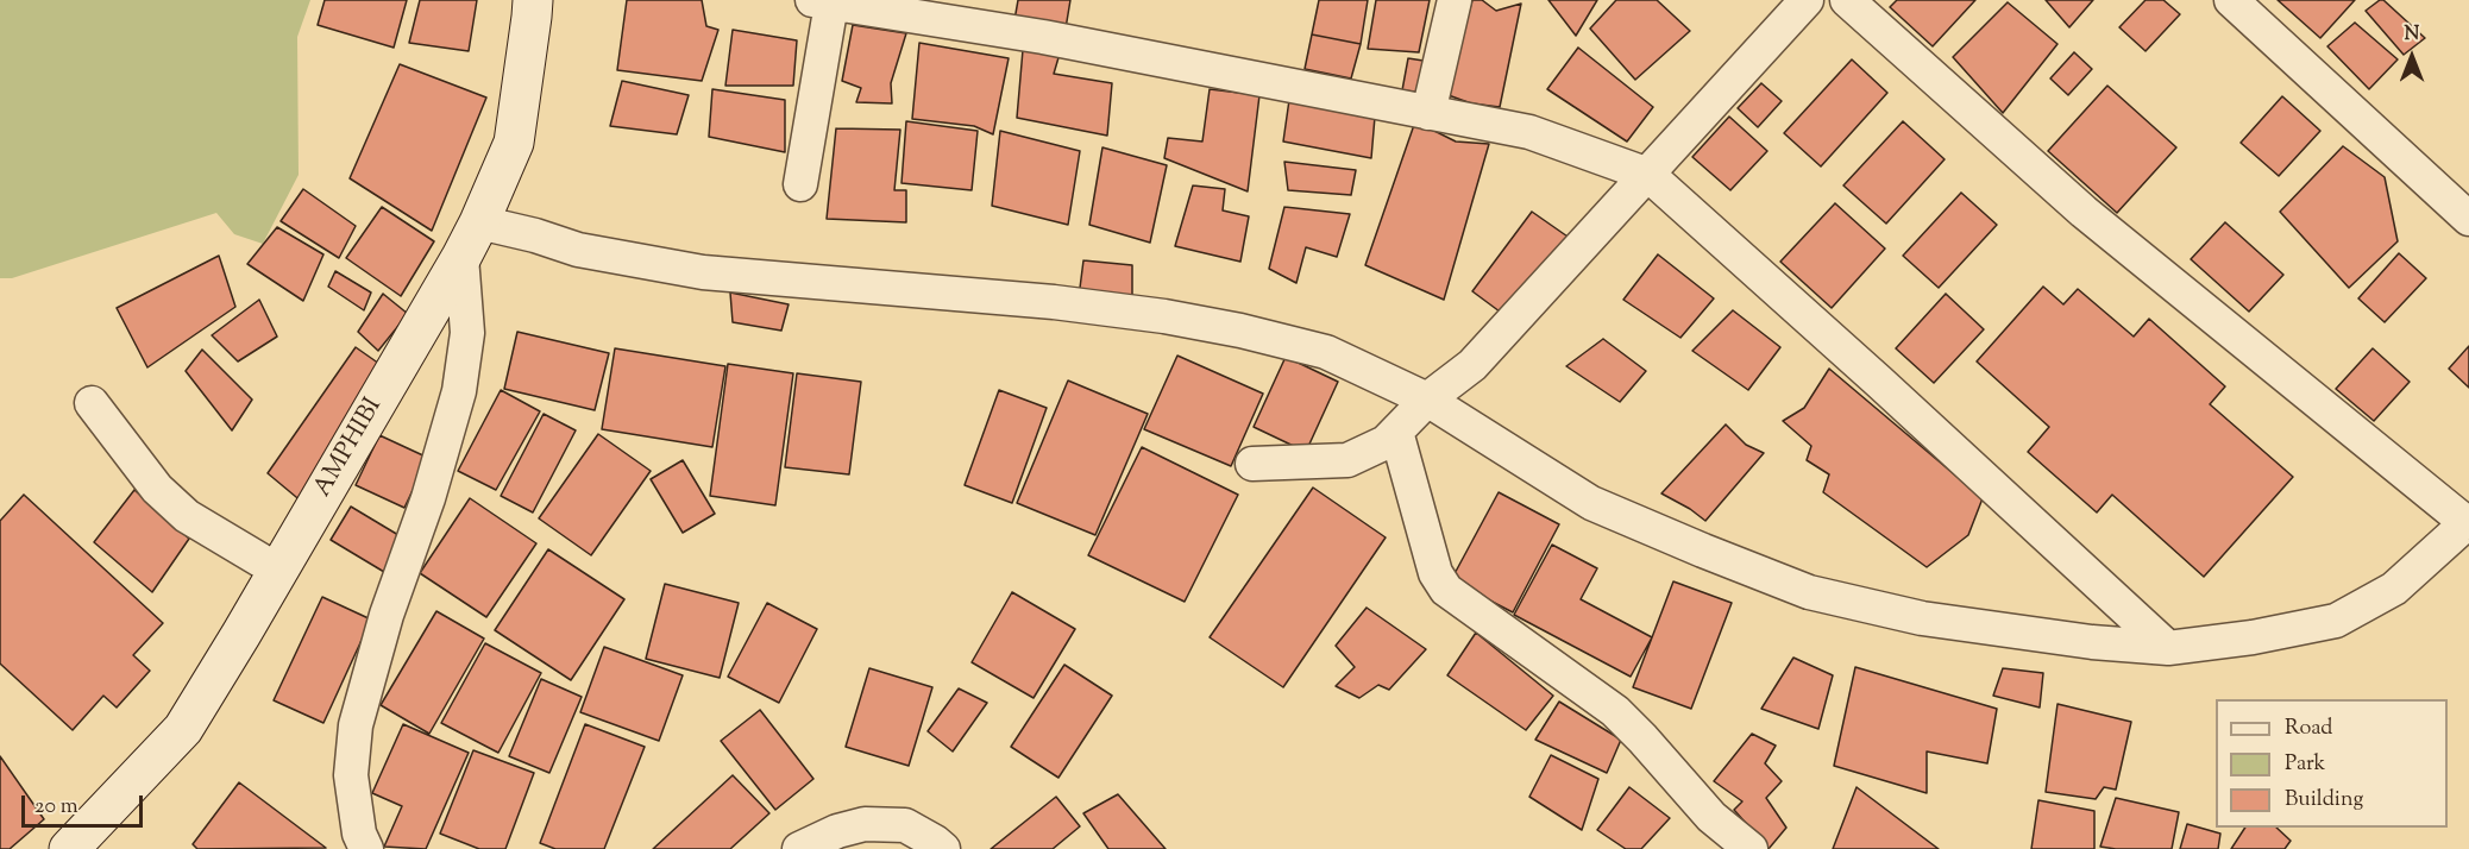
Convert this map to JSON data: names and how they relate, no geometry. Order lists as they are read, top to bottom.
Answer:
{
  "streets": {
    "main road": ["AMPHIBI"]
  },
  "legend": ["Road", "Park", "Building"],
  "scale_bar": "20 m",
  "north": "top"
}
